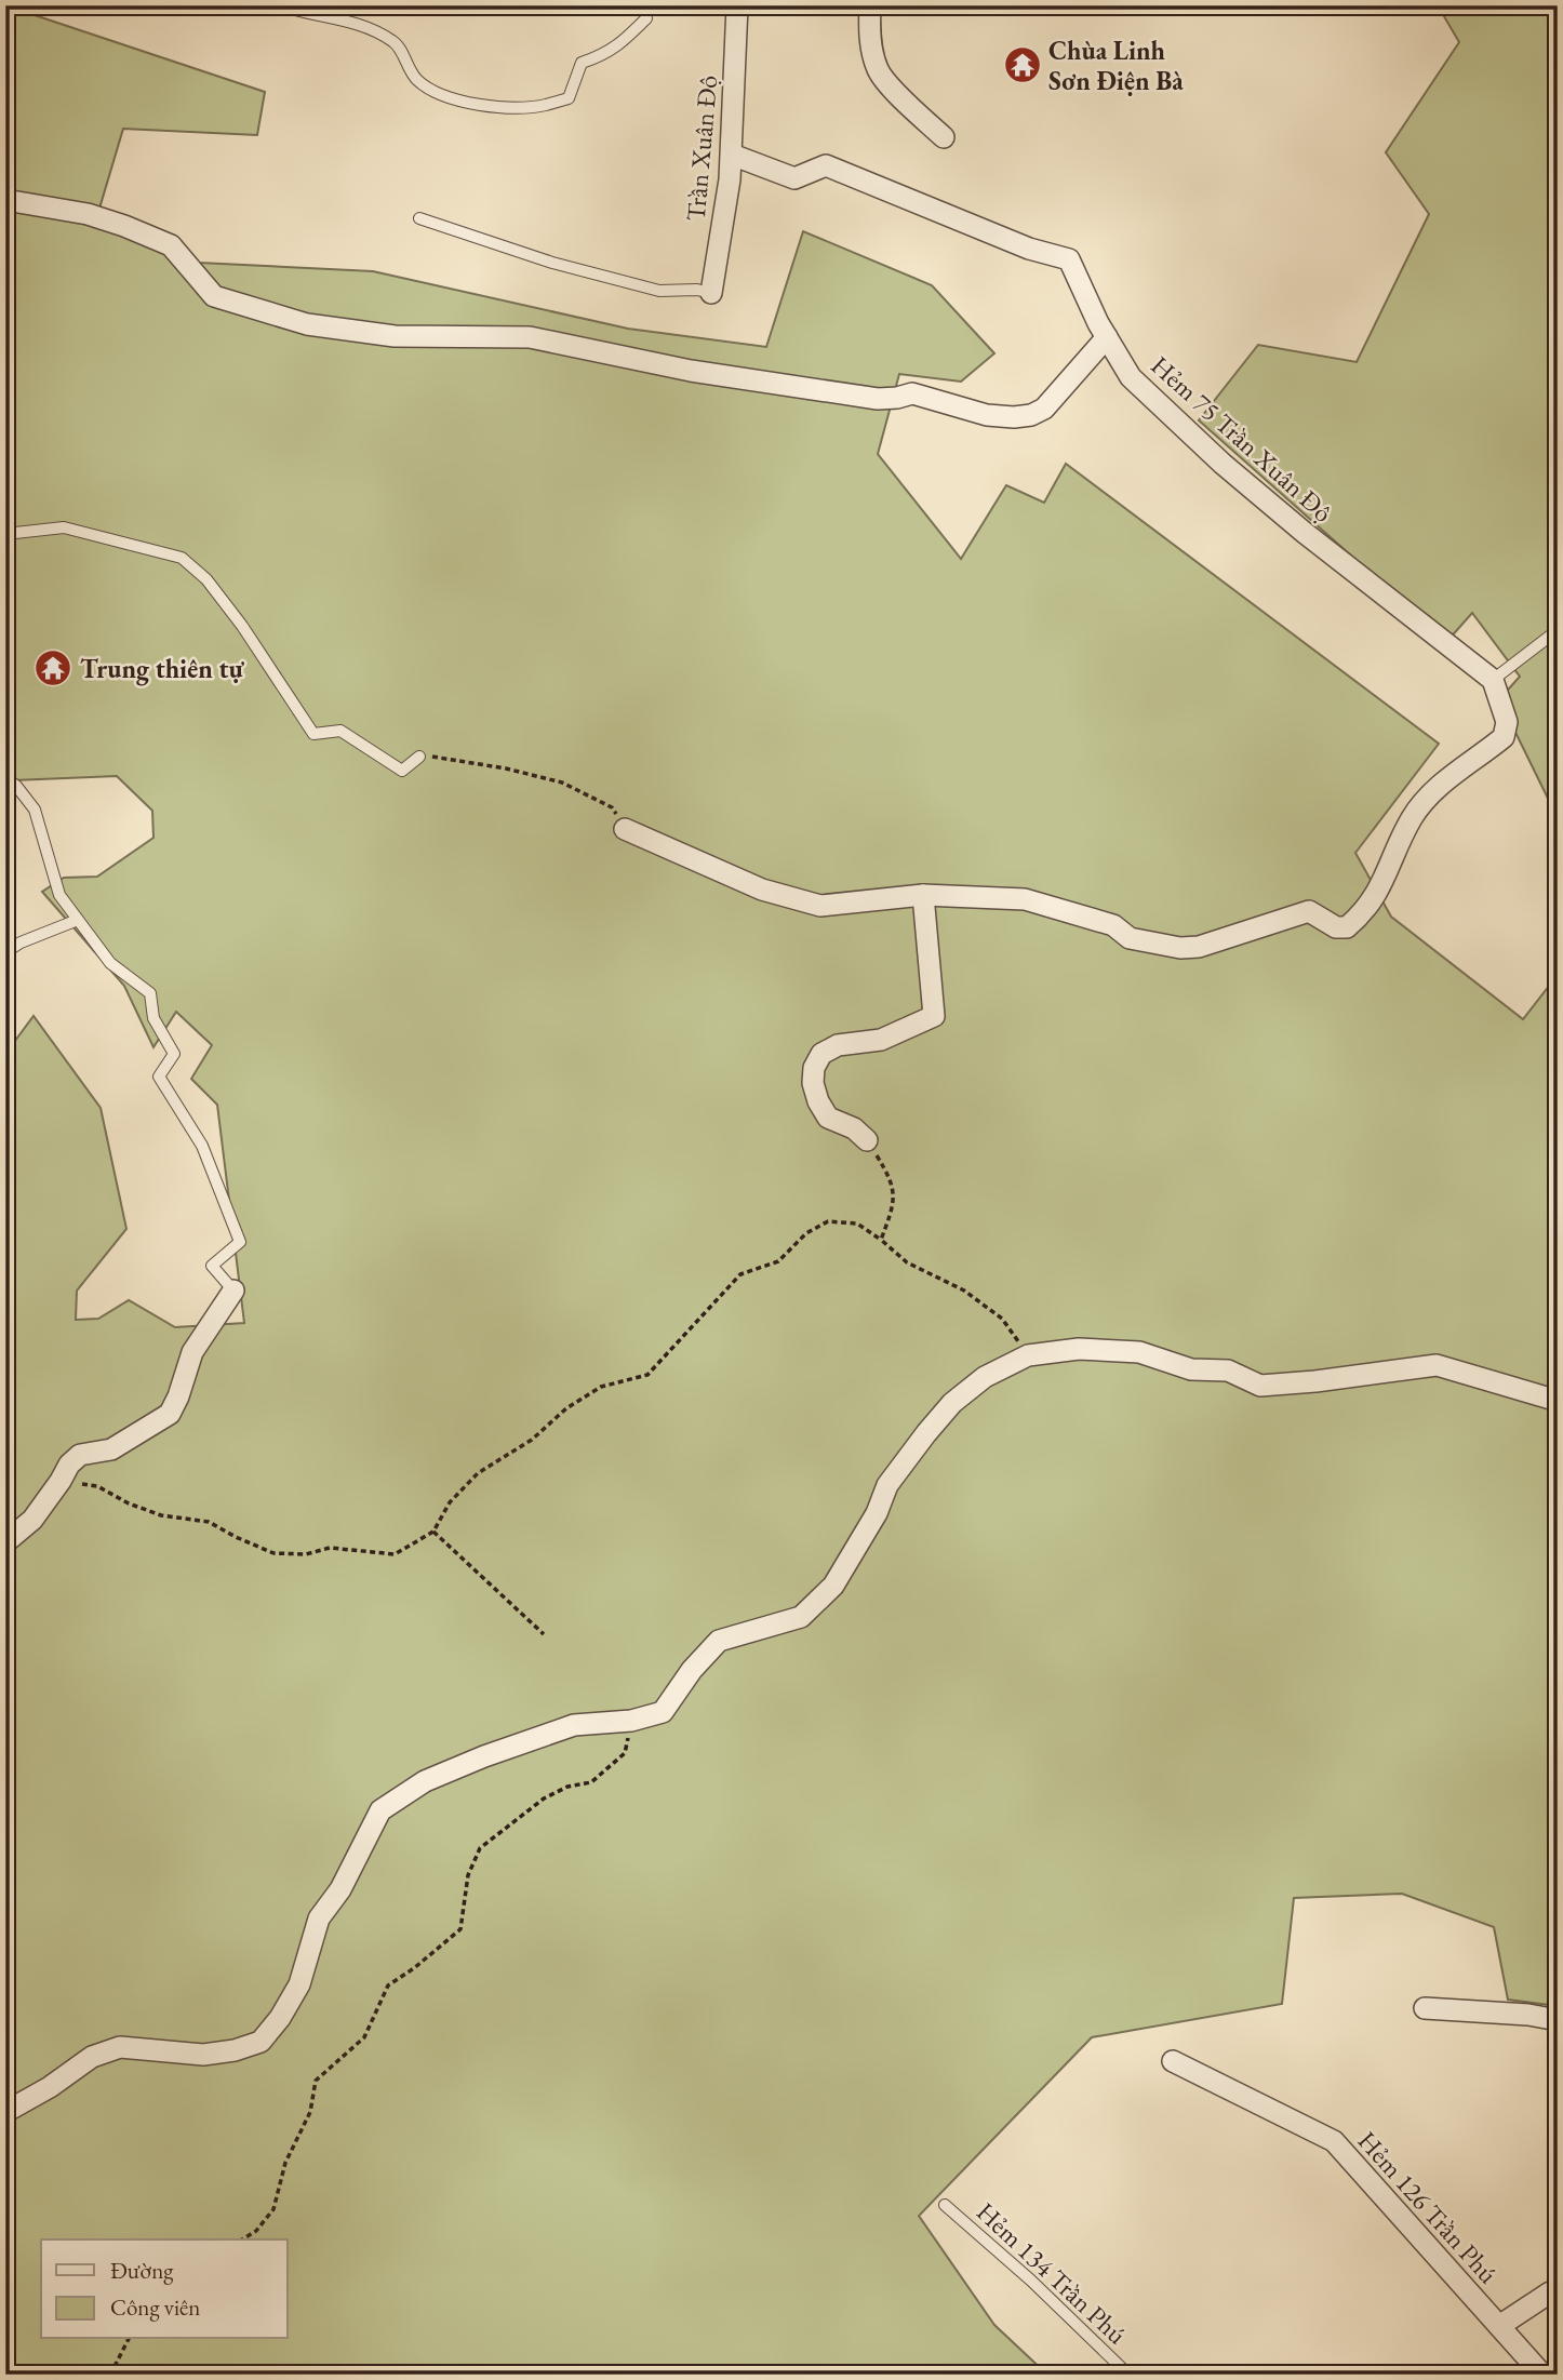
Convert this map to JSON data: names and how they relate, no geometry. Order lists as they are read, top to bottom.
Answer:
{
  "streets": {
    "street": ["Trần Xuân Độ", "Hẻm 75 Trần Xuân Độ", "Hẻm 126 Trần Phú"],
    "lane": ["Hẻm 134 Trần Phú"]
  },
  "crossings": [
    ["Trần Xuân Độ", "Hẻm 75 Trần Xuân Độ"]
  ],
  "places": {
    "temple": ["Chùa Linh Sơn Điện Bà", "Trung thiên tự"]
  },
  "legend": ["Đường", "Công viên"]
}
